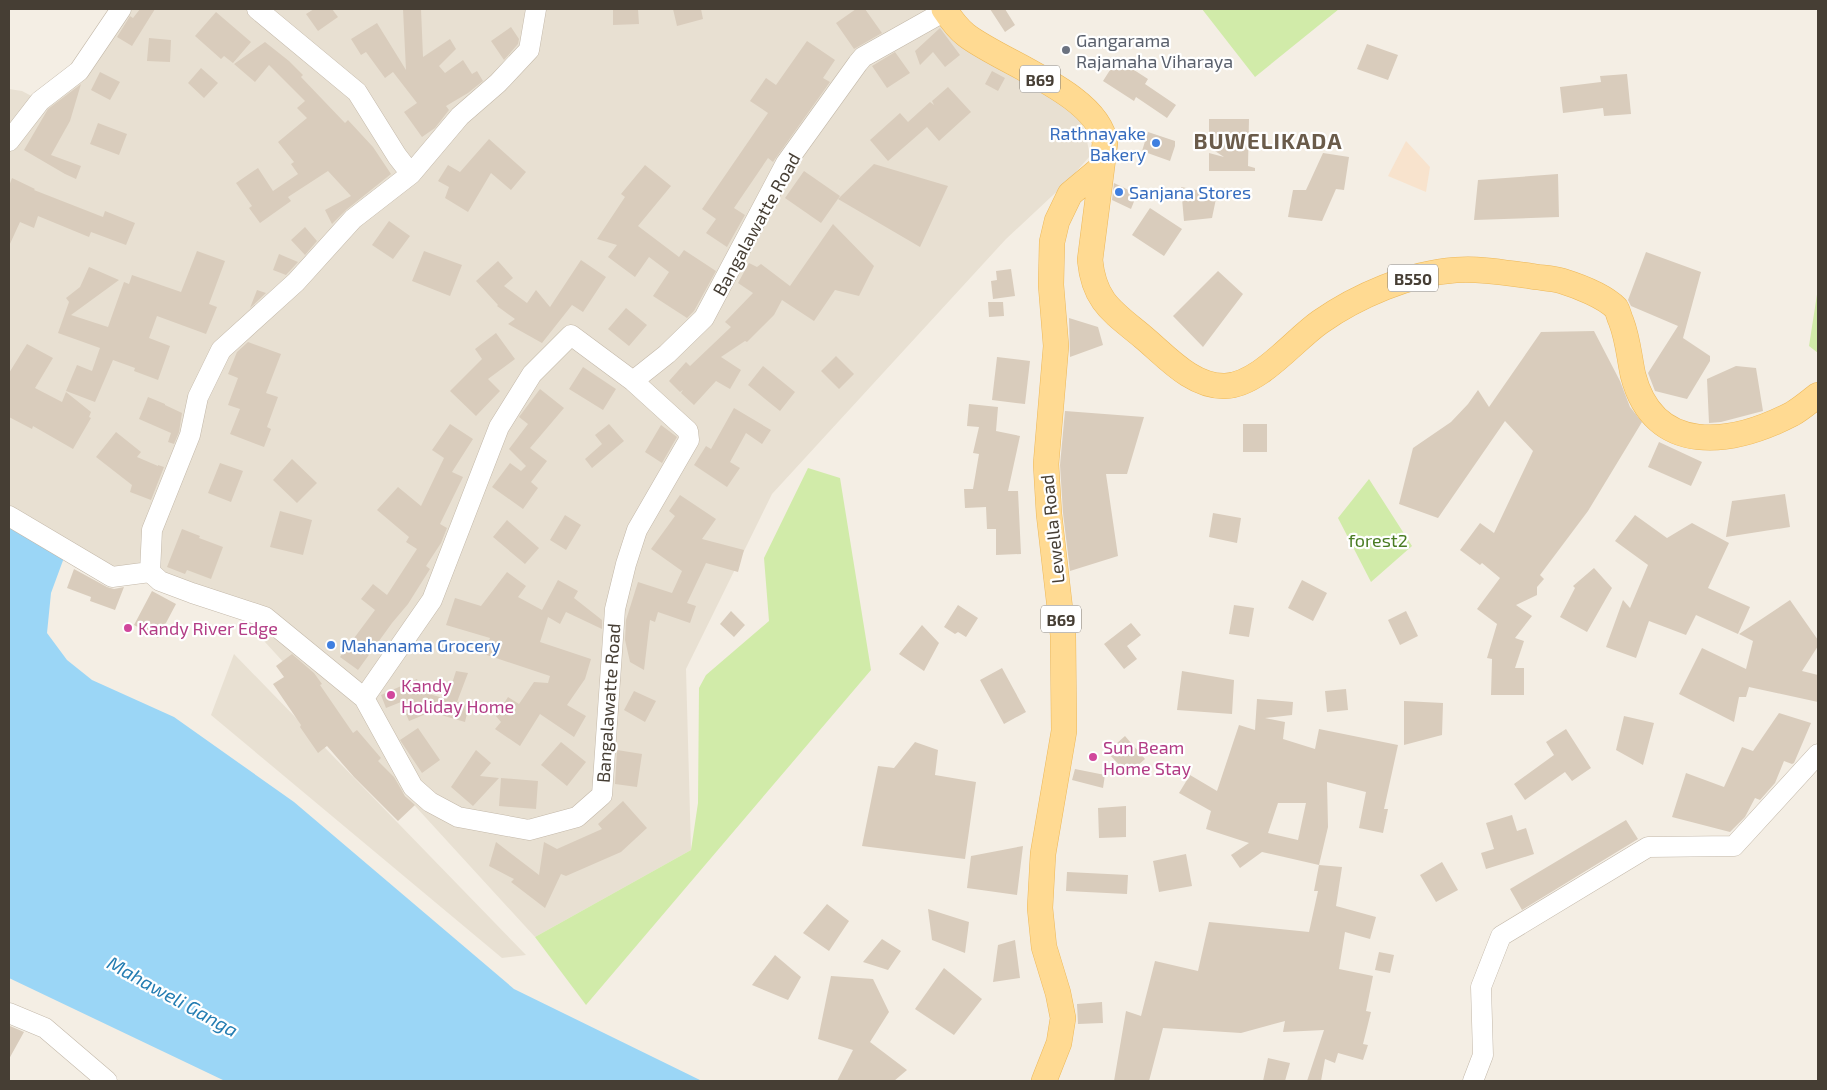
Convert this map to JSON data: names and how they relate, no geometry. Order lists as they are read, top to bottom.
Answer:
{
  "streets": {
    "main road": ["B69", "B550", "Lewella Road"],
    "street": ["Bangalawatte Road"]
  },
  "crossings": [
    ["B69", "Bangalawatte Road"],
    ["B69", "B550"],
    ["B69", "Lewella Road"],
    ["B550", "Lewella Road"]
  ],
  "districts": ["BUWELIKADA"],
  "water": ["Mahaweli Ganga"],
  "parks": ["forest2"],
  "places": [
    "Gangarama Rajamaha Viharaya",
    "Rathnayake Bakery",
    "Sanjana Stores",
    "Kandy River Edge",
    "Mahanama Grocery",
    "Kandy Holiday Home",
    "Sun Beam Home Stay"
  ]
}
